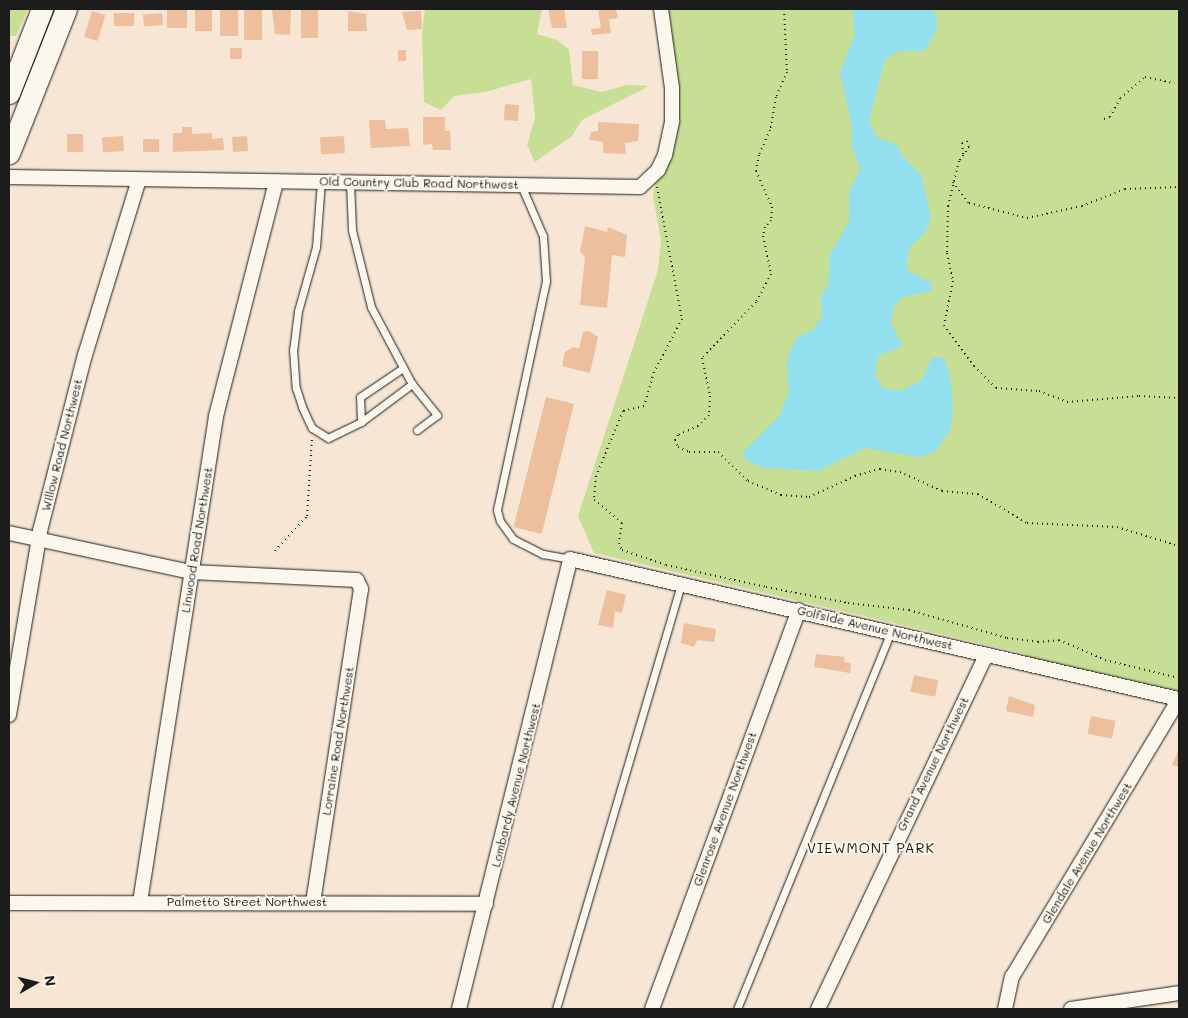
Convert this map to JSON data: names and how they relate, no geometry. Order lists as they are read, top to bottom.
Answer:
{
  "streets": {
    "street": [
      "Old Country Club Road Northwest",
      "Willow Road Northwest",
      "Linwood Road Northwest",
      "Golfside Avenue Northwest",
      "Lorraine Road Northwest",
      "Grand Avenue Northwest",
      "Lombardy Avenue Northwest",
      "Glenrose Avenue Northwest",
      "Glendale Avenue Northwest",
      "Palmetto Street Northwest"
    ]
  },
  "crossings": [
    ["Old Country Club Road Northwest", "Willow Road Northwest"],
    ["Old Country Club Road Northwest", "Linwood Road Northwest"],
    ["Linwood Road Northwest", "Lorraine Road Northwest"],
    ["Linwood Road Northwest", "Palmetto Street Northwest"],
    ["Golfside Avenue Northwest", "Grand Avenue Northwest"],
    ["Golfside Avenue Northwest", "Lombardy Avenue Northwest"],
    ["Golfside Avenue Northwest", "Glenrose Avenue Northwest"],
    ["Golfside Avenue Northwest", "Glendale Avenue Northwest"],
    ["Lorraine Road Northwest", "Palmetto Street Northwest"],
    ["Lombardy Avenue Northwest", "Palmetto Street Northwest"]
  ],
  "districts": ["VIEWMONT PARK"],
  "north": "right"
}
